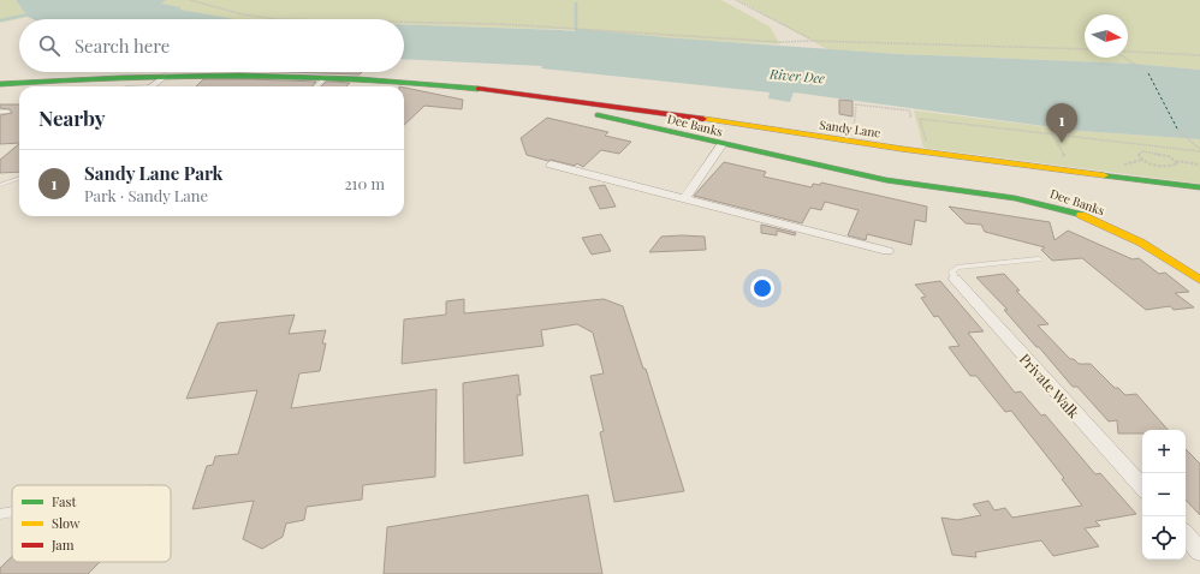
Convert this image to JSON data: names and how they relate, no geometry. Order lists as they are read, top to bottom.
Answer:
{
  "streets": {
    "main road": ["Dee Banks", "Sandy Lane"],
    "street": ["Private Walk"]
  },
  "crossings": [
    ["Dee Banks", "Sandy Lane"]
  ],
  "water": ["River Dee"],
  "legend": ["Fast", "Slow", "Jam"],
  "north": "right",
  "page": {
    "search": "Search here",
    "heading": "Nearby",
    "pins": "1",
    "list": [
      {
        "mark": "1",
        "name": "Sandy Lane Park",
        "note": "Park · Sandy Lane",
        "value": "210 m"
      }
    ],
    "map_buttons": ["+", "−"]
  }
}
